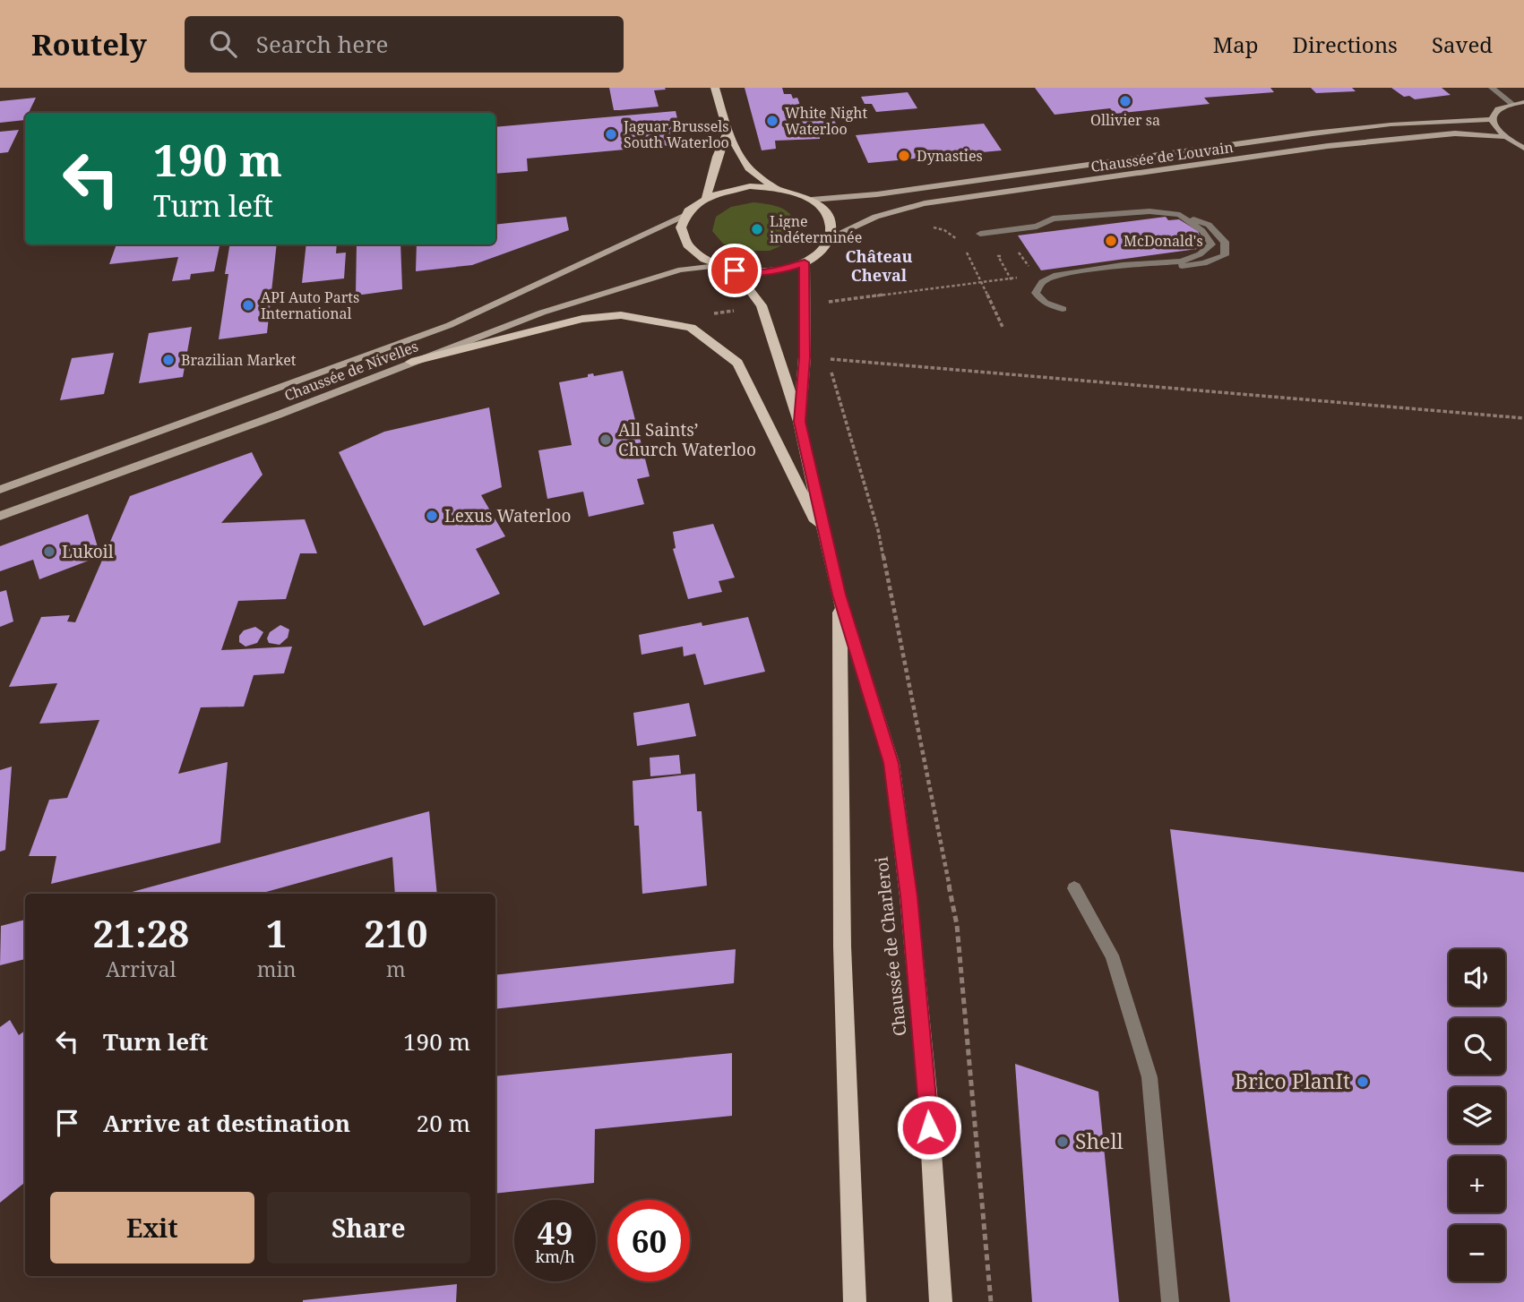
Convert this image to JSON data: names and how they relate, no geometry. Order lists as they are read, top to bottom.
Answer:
{
  "streets": {
    "main road": ["Chaussée de Louvain", "Chaussée de Nivelles", "Chaussée de Charleroi"]
  },
  "crossings": [
    ["Chaussée de Louvain", "Chaussée de Nivelles"],
    ["Chaussée de Louvain", "Chaussée de Charleroi"],
    ["Chaussée de Nivelles", "Chaussée de Charleroi"]
  ],
  "districts": ["Château Cheval"],
  "places": [
    "Ollivier sa",
    "White Night Waterloo",
    "Jaguar Brussels South Waterloo",
    "Dynasties",
    "Ligne indéterminée",
    "McDonald's",
    "API Auto Parts International",
    "Brazilian Market",
    "All Saints’ Church Waterloo",
    "Lexus Waterloo",
    "Lukoil",
    "Brico PlanIt",
    "Shell"
  ],
  "page": {
    "header": "Routely",
    "search": "Search here",
    "nav": ["Map", "Directions", "Saved"],
    "turn": ["190 m", "Turn left"],
    "eta": [
      "21:28",
      "Arrival",
      "1",
      "min",
      "210",
      "m"
    ],
    "map_buttons": ["+", "−"],
    "list": [
      {
        "name": "Turn left",
        "value": "190 m"
      },
      {
        "name": "Arrive at destination",
        "value": "20 m"
      }
    ],
    "buttons": ["Exit", "Share"],
    "speed": "49 km/h",
    "limit": "60"
  }
}
